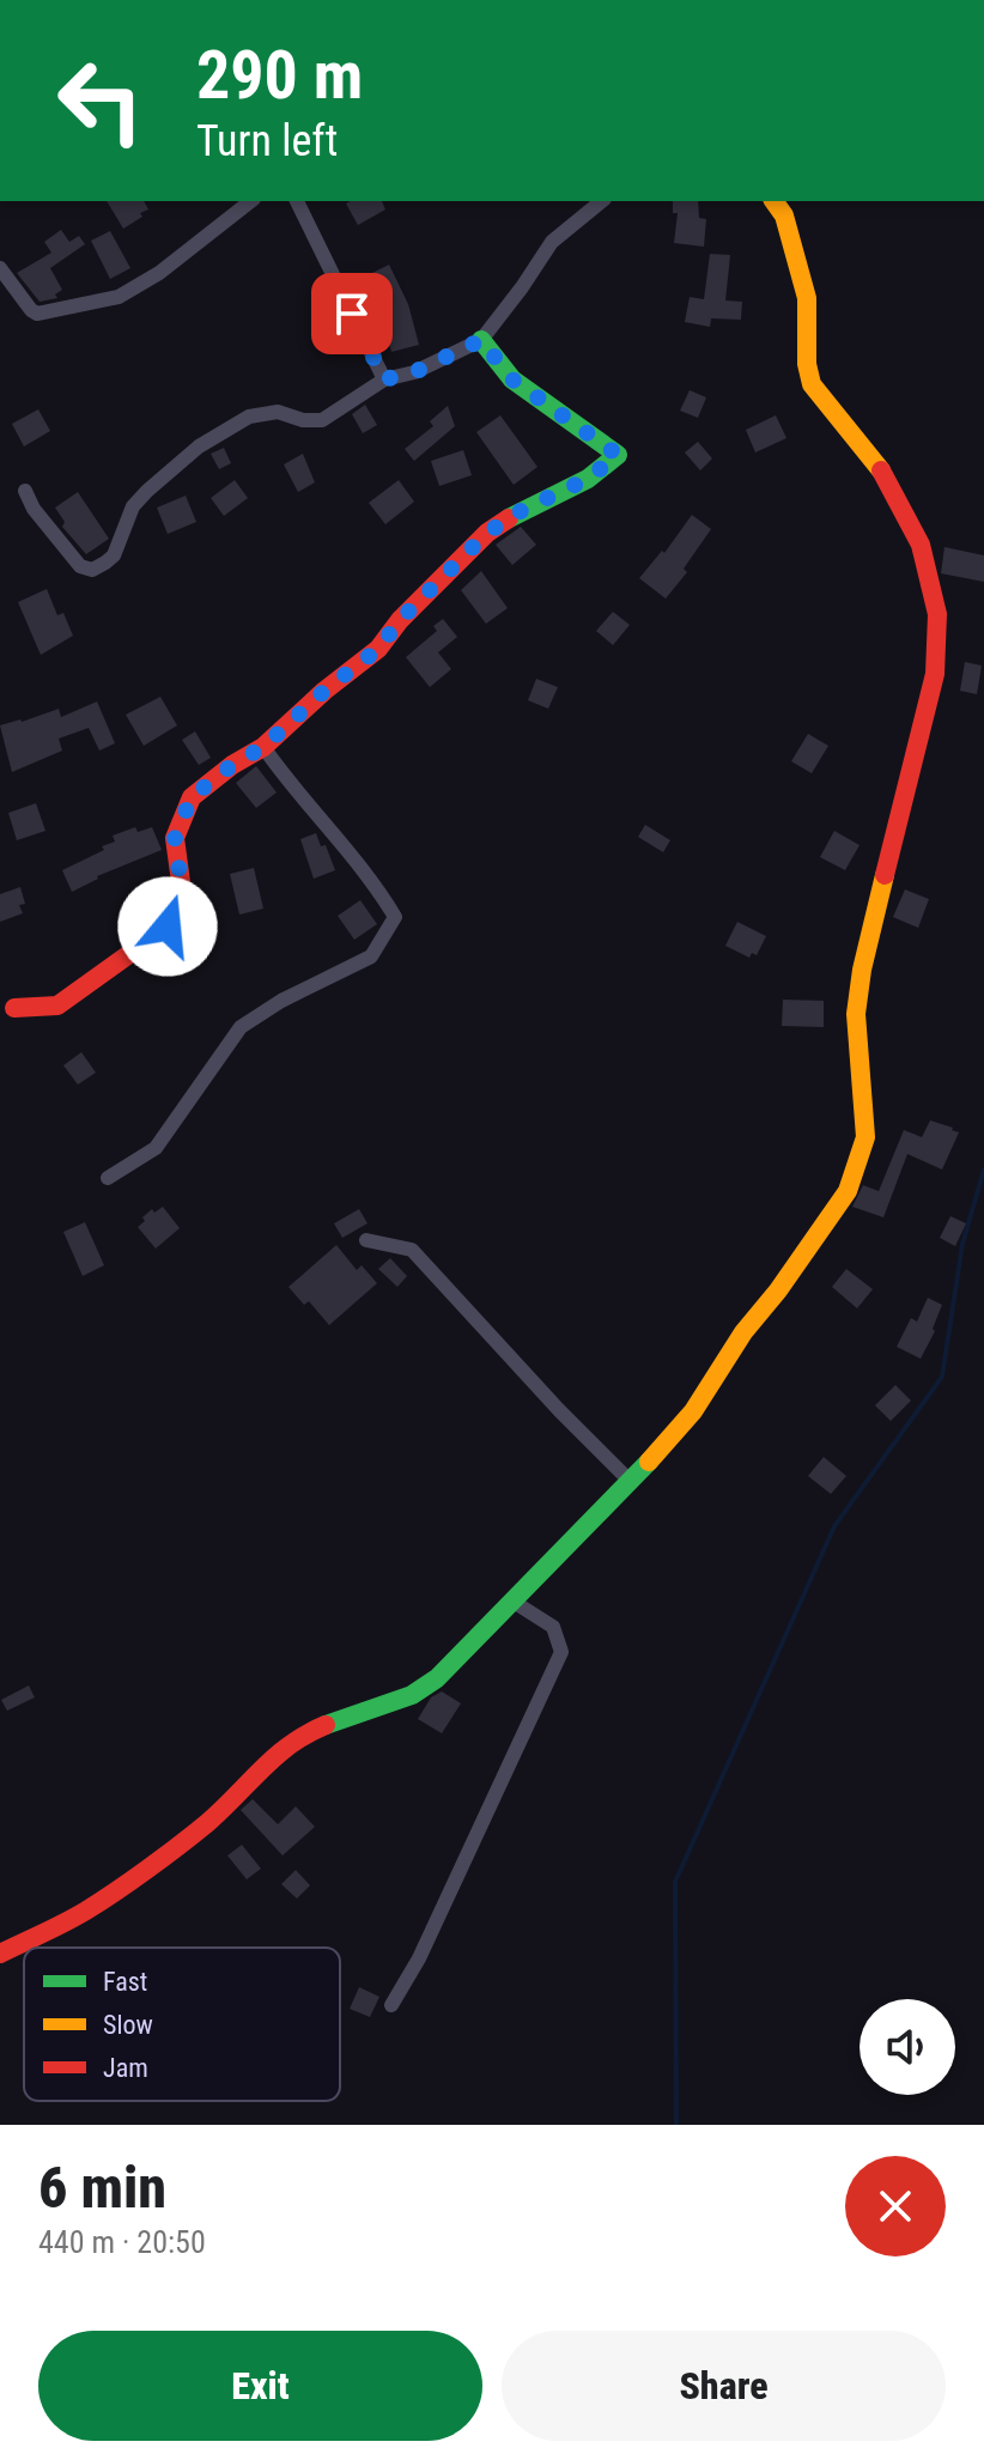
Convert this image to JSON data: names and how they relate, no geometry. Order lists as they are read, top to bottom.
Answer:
{
  "legend": ["Fast", "Slow", "Jam"],
  "page": {
    "turn": ["290 m", "Turn left"],
    "heading": ["6 min", "440 m · 20:50"],
    "buttons": ["Exit", "Share"]
  }
}
